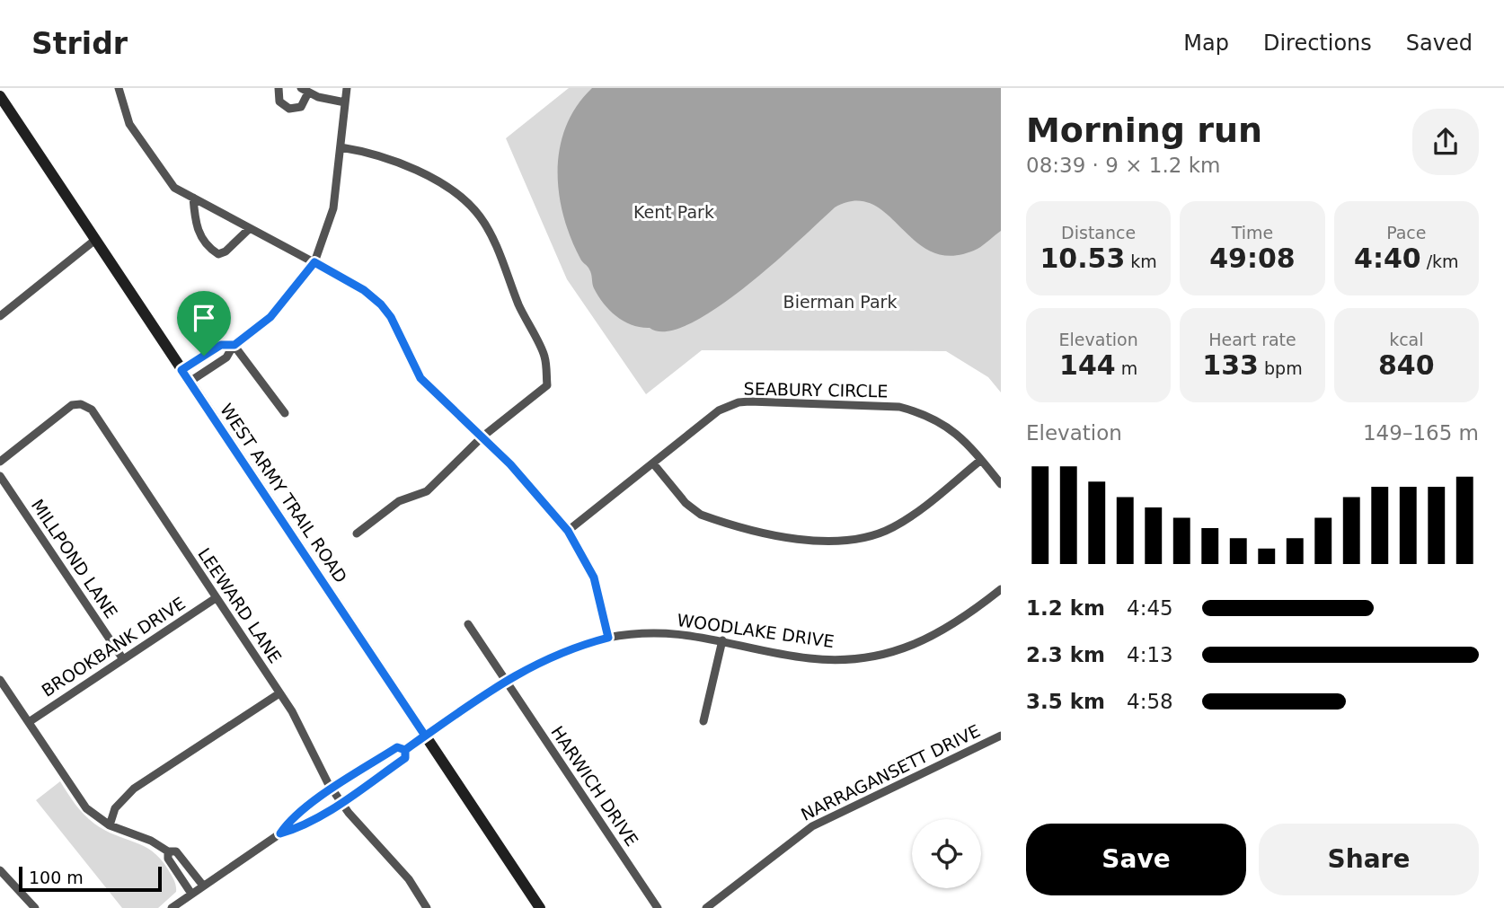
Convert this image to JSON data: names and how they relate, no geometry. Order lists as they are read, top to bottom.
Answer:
{
  "streets": {
    "main road": ["WEST ARMY TRAIL ROAD"],
    "street": [
      "SEABURY CIRCLE",
      "MILLPOND LANE",
      "LEEWARD LANE",
      "WOODLAKE DRIVE",
      "BROOKBANK DRIVE",
      "NARRAGANSETT DRIVE",
      "HARWICH DRIVE"
    ]
  },
  "crossings": [
    ["WEST ARMY TRAIL ROAD", "WOODLAKE DRIVE"],
    ["MILLPOND LANE", "BROOKBANK DRIVE"],
    ["LEEWARD LANE", "WOODLAKE DRIVE"],
    ["LEEWARD LANE", "BROOKBANK DRIVE"],
    ["WOODLAKE DRIVE", "HARWICH DRIVE"]
  ],
  "parks": ["Kent Park", "Bierman Park"],
  "scale_bar": "100 m",
  "page": {
    "header": "Stridr",
    "nav": ["Map", "Directions", "Saved"],
    "heading": ["Morning run", "08:39 · 9 × 1.2 km"],
    "stats": [
      ["Distance", "10.53 km"],
      ["Time", "49:08"],
      ["Pace", "4:40 /km"],
      ["Elevation", "144 m"],
      ["Heart rate", "133 bpm"],
      ["kcal", "840"]
    ],
    "chart": ["Elevation", "149–165 m"],
    "list": [
      {
        "name": "1.2 km",
        "note": "4:45"
      },
      {
        "name": "2.3 km",
        "note": "4:13"
      },
      {
        "name": "3.5 km",
        "note": "4:58"
      }
    ],
    "buttons": ["Save", "Share"],
    "scale": "100 m"
  }
}
